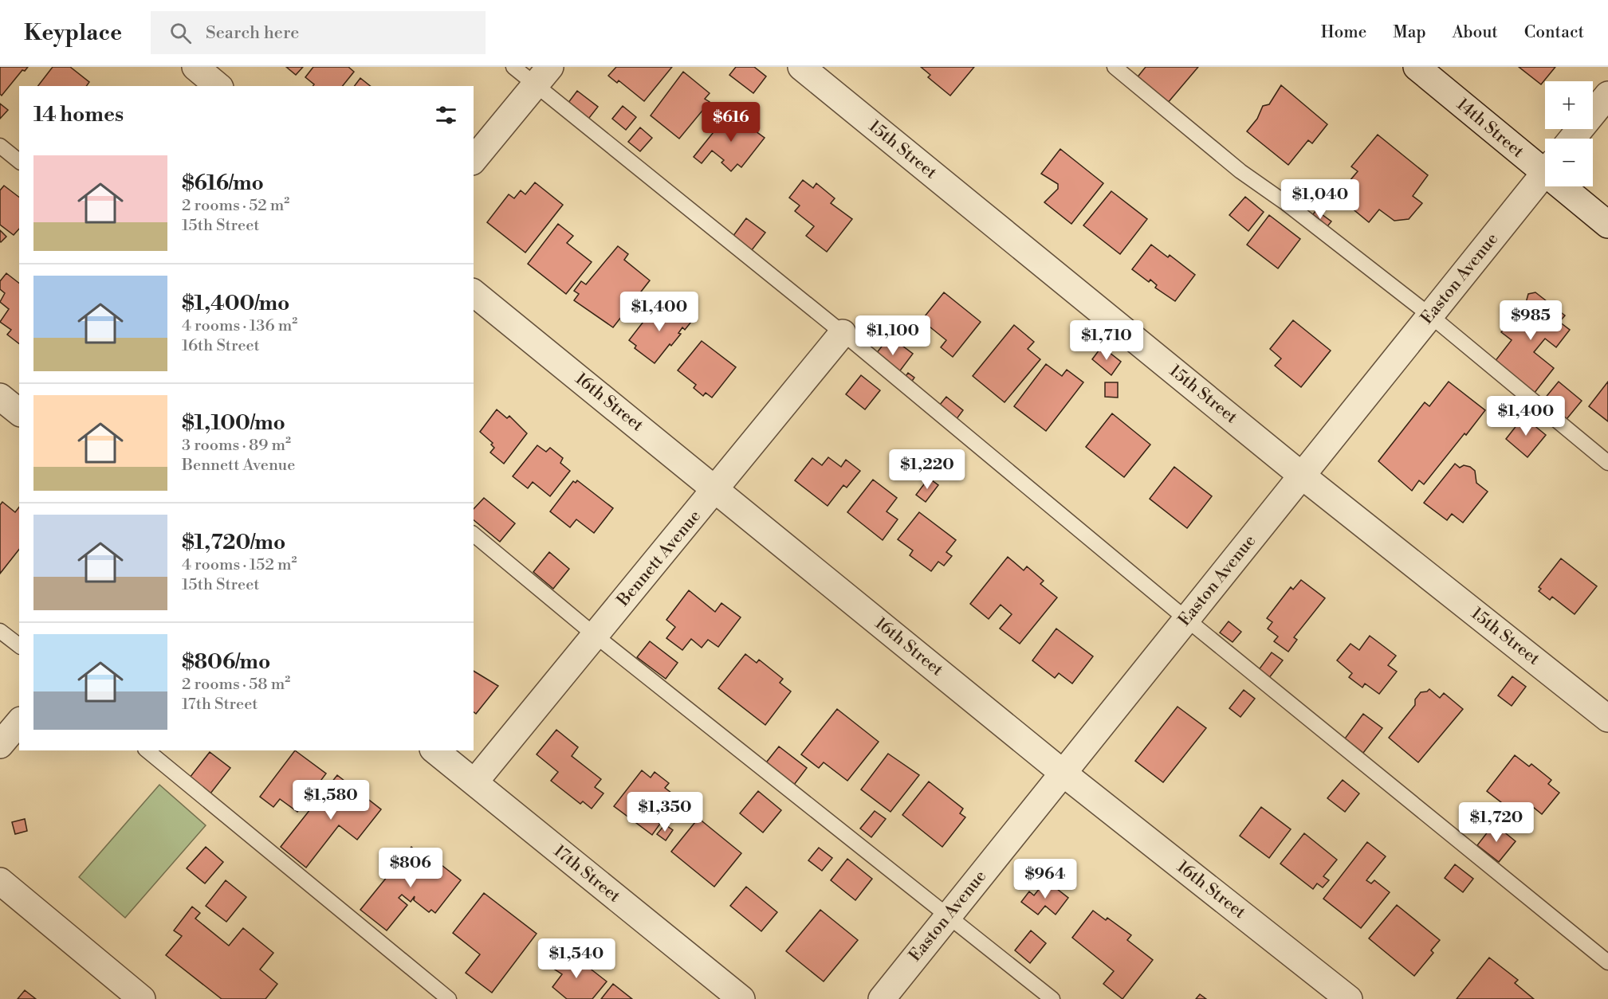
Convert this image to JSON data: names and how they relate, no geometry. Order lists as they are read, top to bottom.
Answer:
{
  "streets": {
    "street": [
      "14th Street",
      "15th Street",
      "Easton Avenue",
      "16th Street",
      "Bennett Avenue",
      "17th Street"
    ]
  },
  "crossings": [
    ["15th Street", "Easton Avenue"],
    ["Easton Avenue", "16th Street"],
    ["16th Street", "Bennett Avenue"],
    ["Bennett Avenue", "17th Street"]
  ],
  "page": {
    "header": "Keyplace",
    "search": "Search here",
    "nav": [
      "Home",
      "Map",
      "About",
      "Contact"
    ],
    "map_buttons": ["+", "−"],
    "heading": "14 homes",
    "price": [
      "$616",
      "$1,040",
      "$1,400",
      "$985",
      "$1,100",
      "$1,710",
      "$1,400",
      "$1,220",
      "$1,580",
      "$1,350",
      "$1,720",
      "$806",
      "$964",
      "$1,540"
    ],
    "list": [
      {
        "name": "$616/mo",
        "note": "2 rooms · 52 m² · 15th Street"
      },
      {
        "name": "$1,400/mo",
        "note": "4 rooms · 136 m² · 16th Street"
      },
      {
        "name": "$1,100/mo",
        "note": "3 rooms · 89 m² · Bennett Avenue"
      },
      {
        "name": "$1,720/mo",
        "note": "4 rooms · 152 m² · 15th Street"
      },
      {
        "name": "$806/mo",
        "note": "2 rooms · 58 m² · 17th Street"
      }
    ]
  }
}
